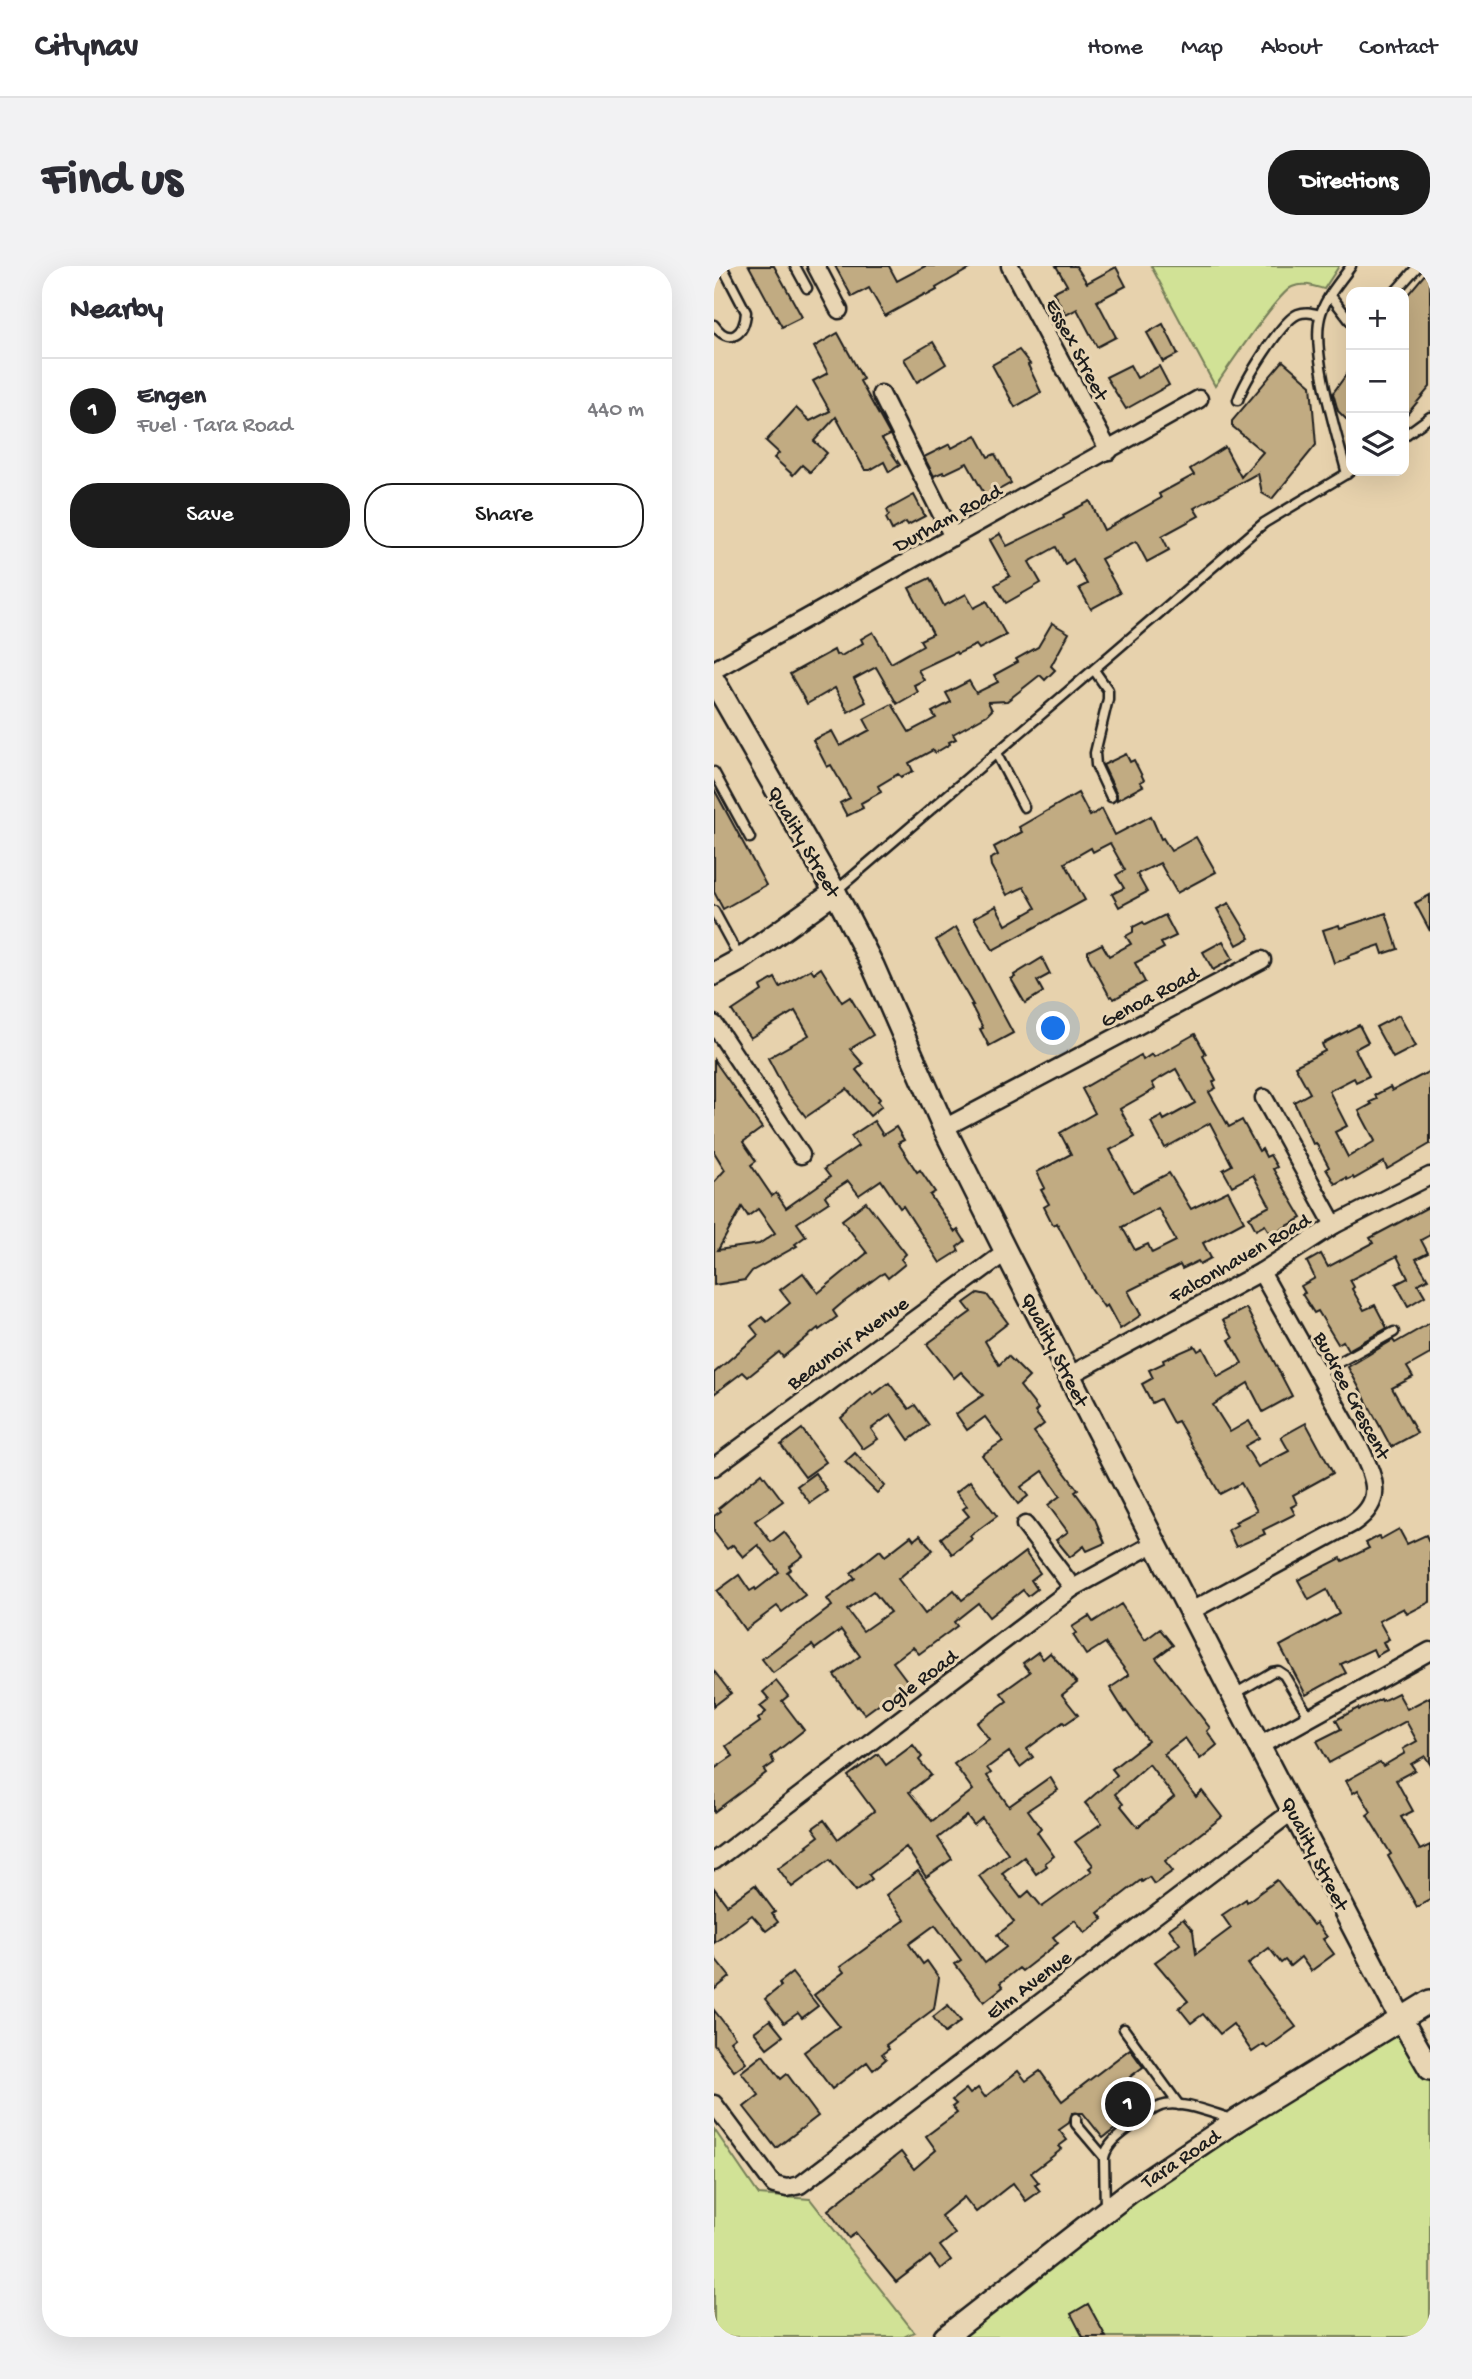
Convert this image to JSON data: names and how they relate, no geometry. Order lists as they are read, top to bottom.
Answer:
{
  "streets": {
    "street": [
      "Essex Street",
      "Durham Road",
      "Quality Street",
      "Genoa Road",
      "Falconhaven Road",
      "Beaunoir Avenue",
      "Budree Crescent",
      "Ogle Road",
      "Elm Avenue",
      "Tara Road"
    ]
  },
  "crossings": [
    ["Essex Street", "Durham Road"],
    ["Quality Street", "Genoa Road"],
    ["Quality Street", "Falconhaven Road"],
    ["Quality Street", "Beaunoir Avenue"],
    ["Quality Street", "Budree Crescent"],
    ["Quality Street", "Ogle Road"],
    ["Quality Street", "Elm Avenue"],
    ["Quality Street", "Tara Road"],
    ["Falconhaven Road", "Budree Crescent"]
  ],
  "page": {
    "header": "Citynav",
    "nav": [
      "Home",
      "Map",
      "About",
      "Contact"
    ],
    "buttons": [
      "Directions",
      ["Save", "Share"]
    ],
    "title": "Find us",
    "heading": "Nearby",
    "map_buttons": ["+", "−"],
    "list": [
      {
        "mark": "1",
        "name": "Engen",
        "note": "Fuel · Tara Road",
        "value": "440 m"
      }
    ],
    "pins": "1"
  }
}
